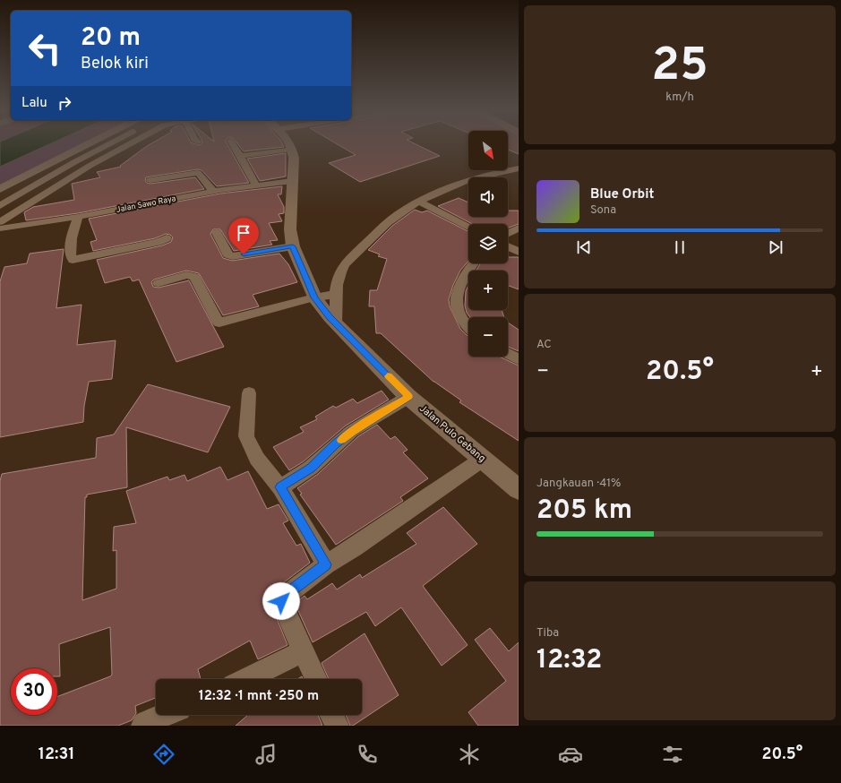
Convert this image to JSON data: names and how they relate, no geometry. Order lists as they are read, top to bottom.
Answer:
{
  "streets": {
    "street": ["Jalan Sawo Raya", "Jalan Pulo Gebang"]
  },
  "crossings": [
    ["Jalan Sawo Raya", "Jalan Pulo Gebang"]
  ],
  "north": "bottom right",
  "page": {
    "tile": [
      ["25", "km/h"],
      "AC",
      ["Jangkauan · 41%", "205 km"],
      ["Tiba", "12:32"]
    ],
    "turn": ["20 m", "Belok kiri"],
    "then": "Lalu",
    "map_buttons": ["+", "−"],
    "song": ["Blue Orbit", "Sona"],
    "heat": ["−", "20.5°", "+"],
    "limit": "30",
    "trip": "12:32 · 1 mnt · 250 m",
    "tabs": ["12:31", "20.5°"]
  }
}
